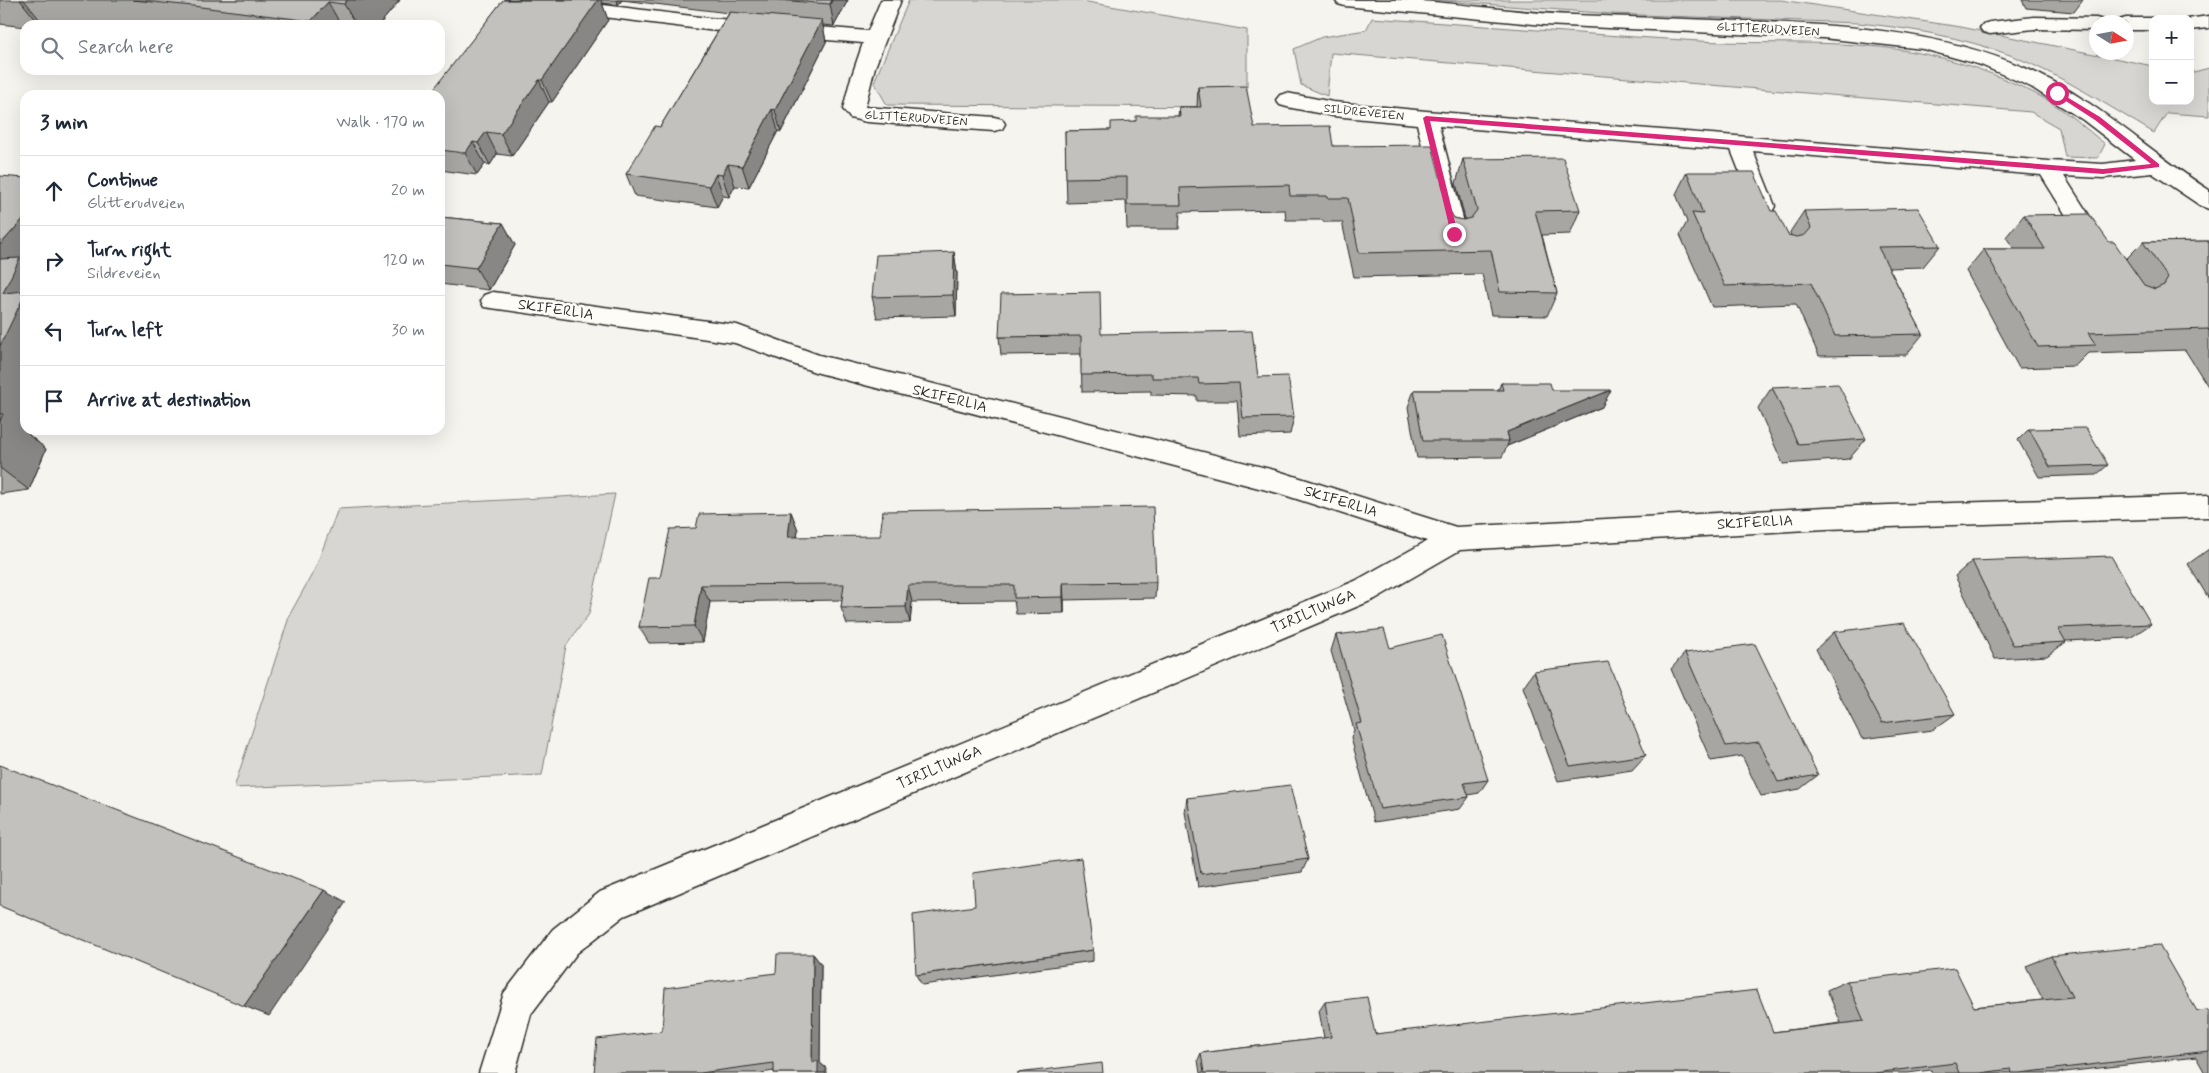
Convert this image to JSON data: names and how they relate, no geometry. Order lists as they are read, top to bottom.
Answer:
{
  "streets": {
    "street": [
      "GLITTERUDVEIEN",
      "SILDREVEIEN",
      "SKIFERLIA",
      "TIRILTUNGA"
    ]
  },
  "crossings": [
    ["GLITTERUDVEIEN", "SILDREVEIEN"],
    ["SKIFERLIA", "TIRILTUNGA"]
  ],
  "north": "right",
  "page": {
    "map_buttons": ["+", "−"],
    "search": "Search here",
    "heading": ["3 min", "Walk · 170 m"],
    "list": [
      ["Continue", "Glitterudveien", "20 m"],
      ["Turn right", "Sildreveien", "120 m"],
      ["Turn left", "30 m"],
      "Arrive at destination"
    ]
  }
}
